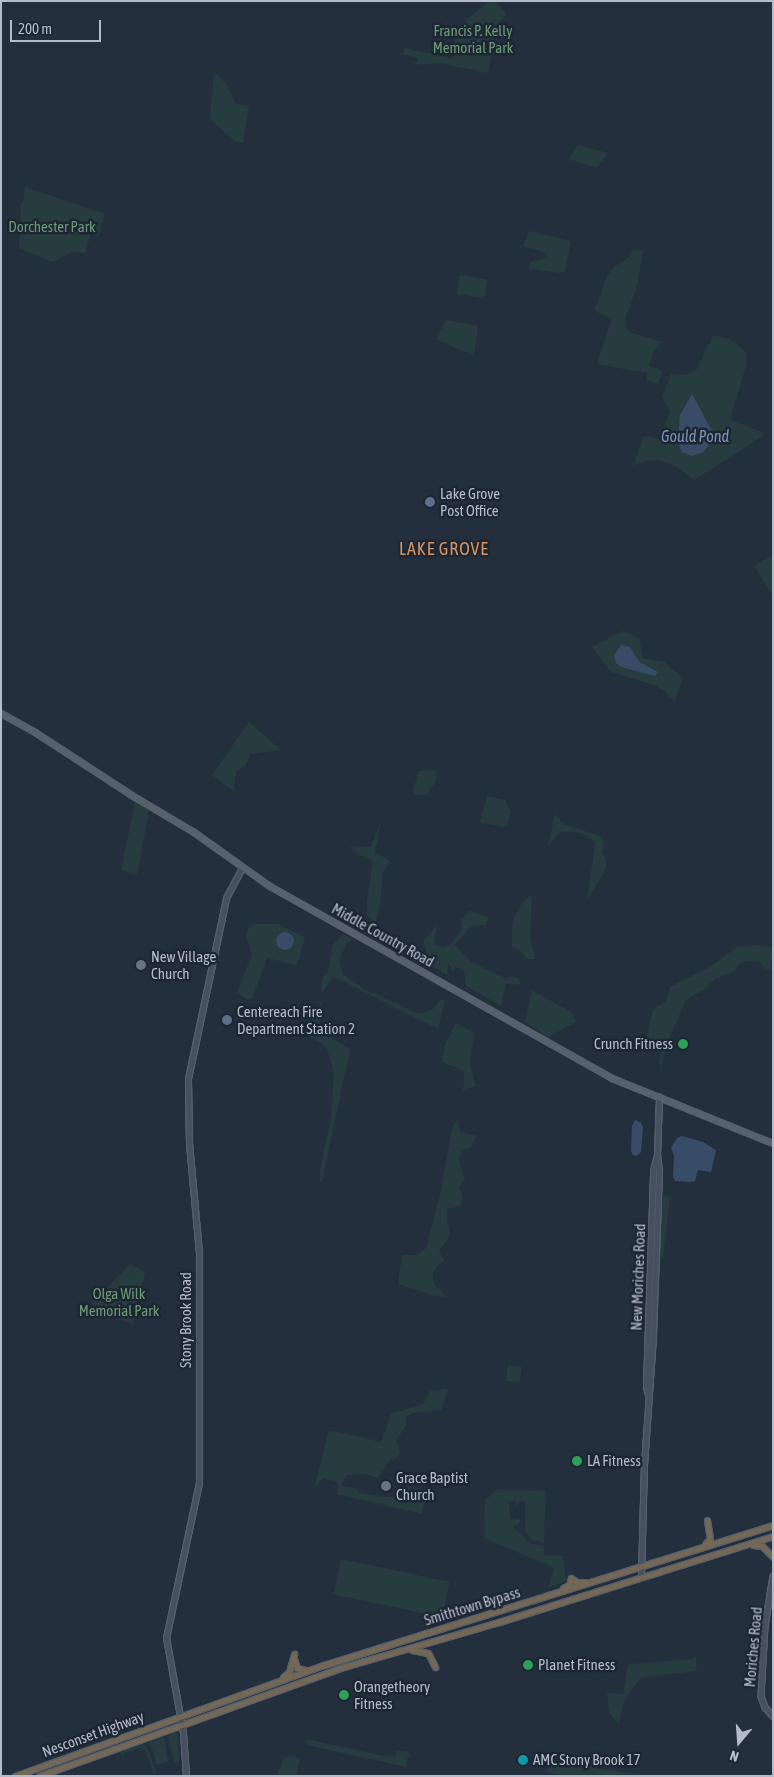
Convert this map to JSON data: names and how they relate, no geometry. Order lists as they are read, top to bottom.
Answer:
{
  "streets": {
    "highway": ["Smithtown Bypass", "Nesconset Highway"],
    "main road": [
      "Middle Country Road",
      "New Moriches Road",
      "Stony Brook Road",
      "Moriches Road"
    ]
  },
  "crossings": [
    ["Middle Country Road", "New Moriches Road"],
    ["Middle Country Road", "Stony Brook Road"],
    ["New Moriches Road", "Smithtown Bypass"],
    ["Stony Brook Road", "Smithtown Bypass"],
    ["Stony Brook Road", "Nesconset Highway"],
    ["Smithtown Bypass", "Nesconset Highway"]
  ],
  "districts": ["LAKE GROVE"],
  "water": ["Gould Pond"],
  "parks": ["Francis P. Kelly Memorial Park", "Dorchester Park", "Olga Wilk Memorial Park"],
  "places": [
    "Lake Grove Post Office",
    "New Village Church",
    "Centereach Fire Department Station 2",
    "Crunch Fitness",
    "LA Fitness",
    "Grace Baptist Church",
    "Planet Fitness",
    "Orangetheory Fitness",
    "AMC Stony Brook 17"
  ],
  "scale_bar": "200 m",
  "north": "bottom"
}
